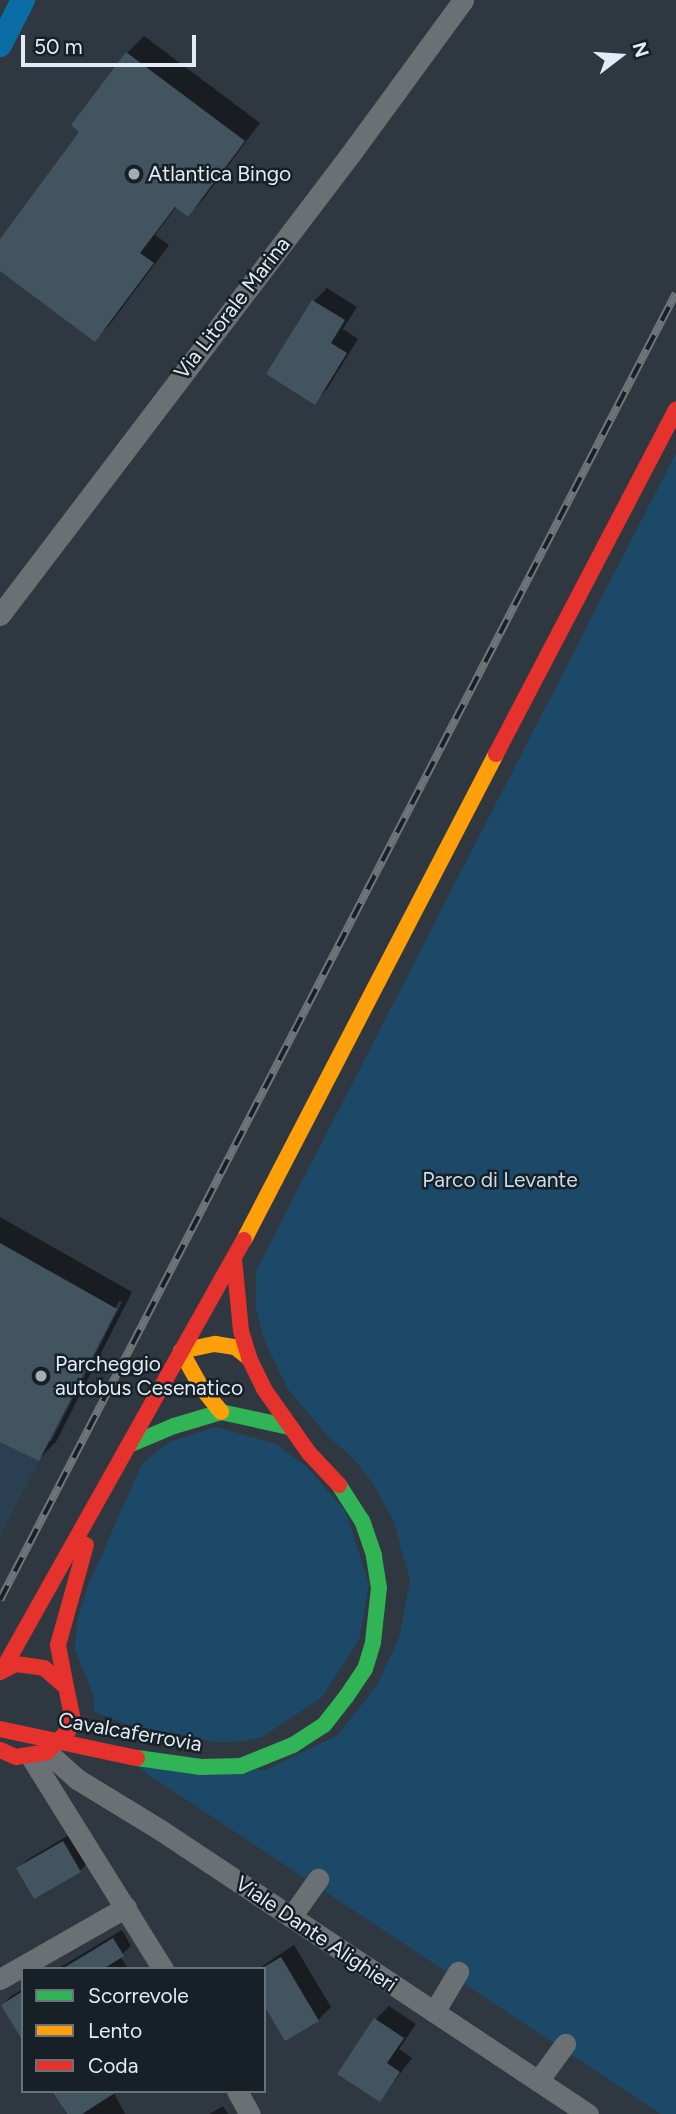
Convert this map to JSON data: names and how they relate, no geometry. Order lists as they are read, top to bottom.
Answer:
{
  "streets": {
    "street": ["Via Litorale Marina", "Cavalcaferrovia", "Viale Dante Alighieri"]
  },
  "parks": ["Parco di Levante"],
  "places": ["Atlantica Bingo", "Parcheggio autobus Cesenatico"],
  "legend": ["Scorrevole", "Lento", "Coda"],
  "scale_bar": "50 m",
  "north": "right"
}
